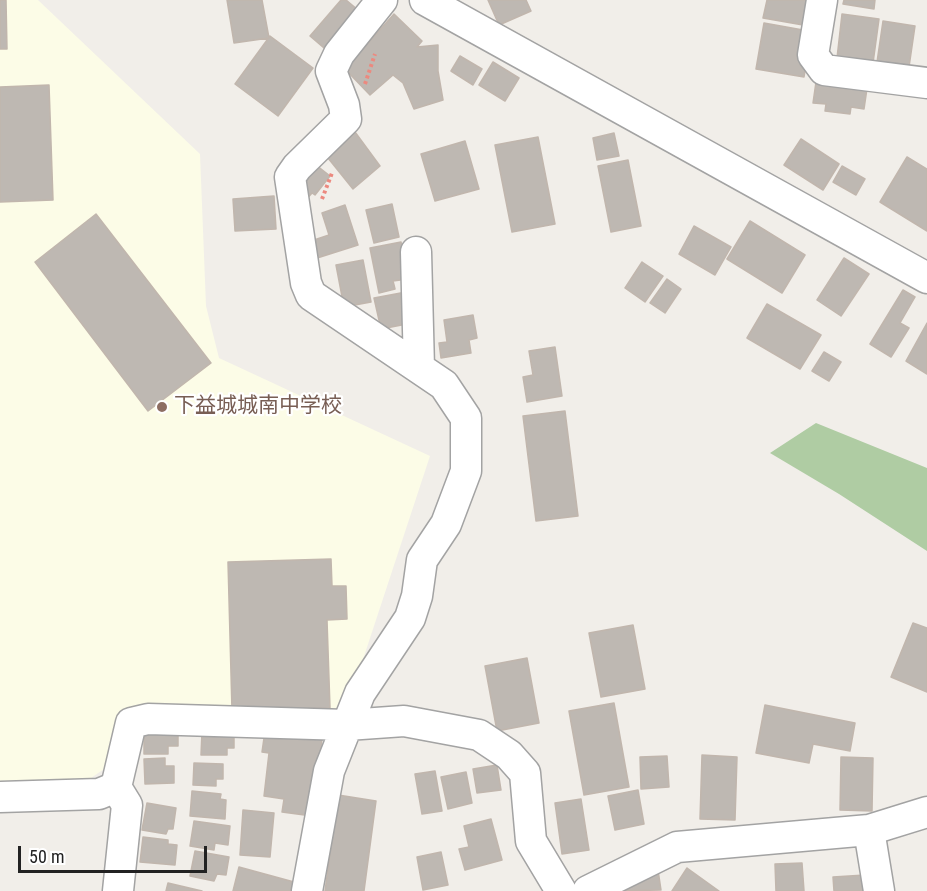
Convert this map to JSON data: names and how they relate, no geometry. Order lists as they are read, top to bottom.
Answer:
{
  "places": ["下益城城南中学校"],
  "scale_bar": "50 m"
}
